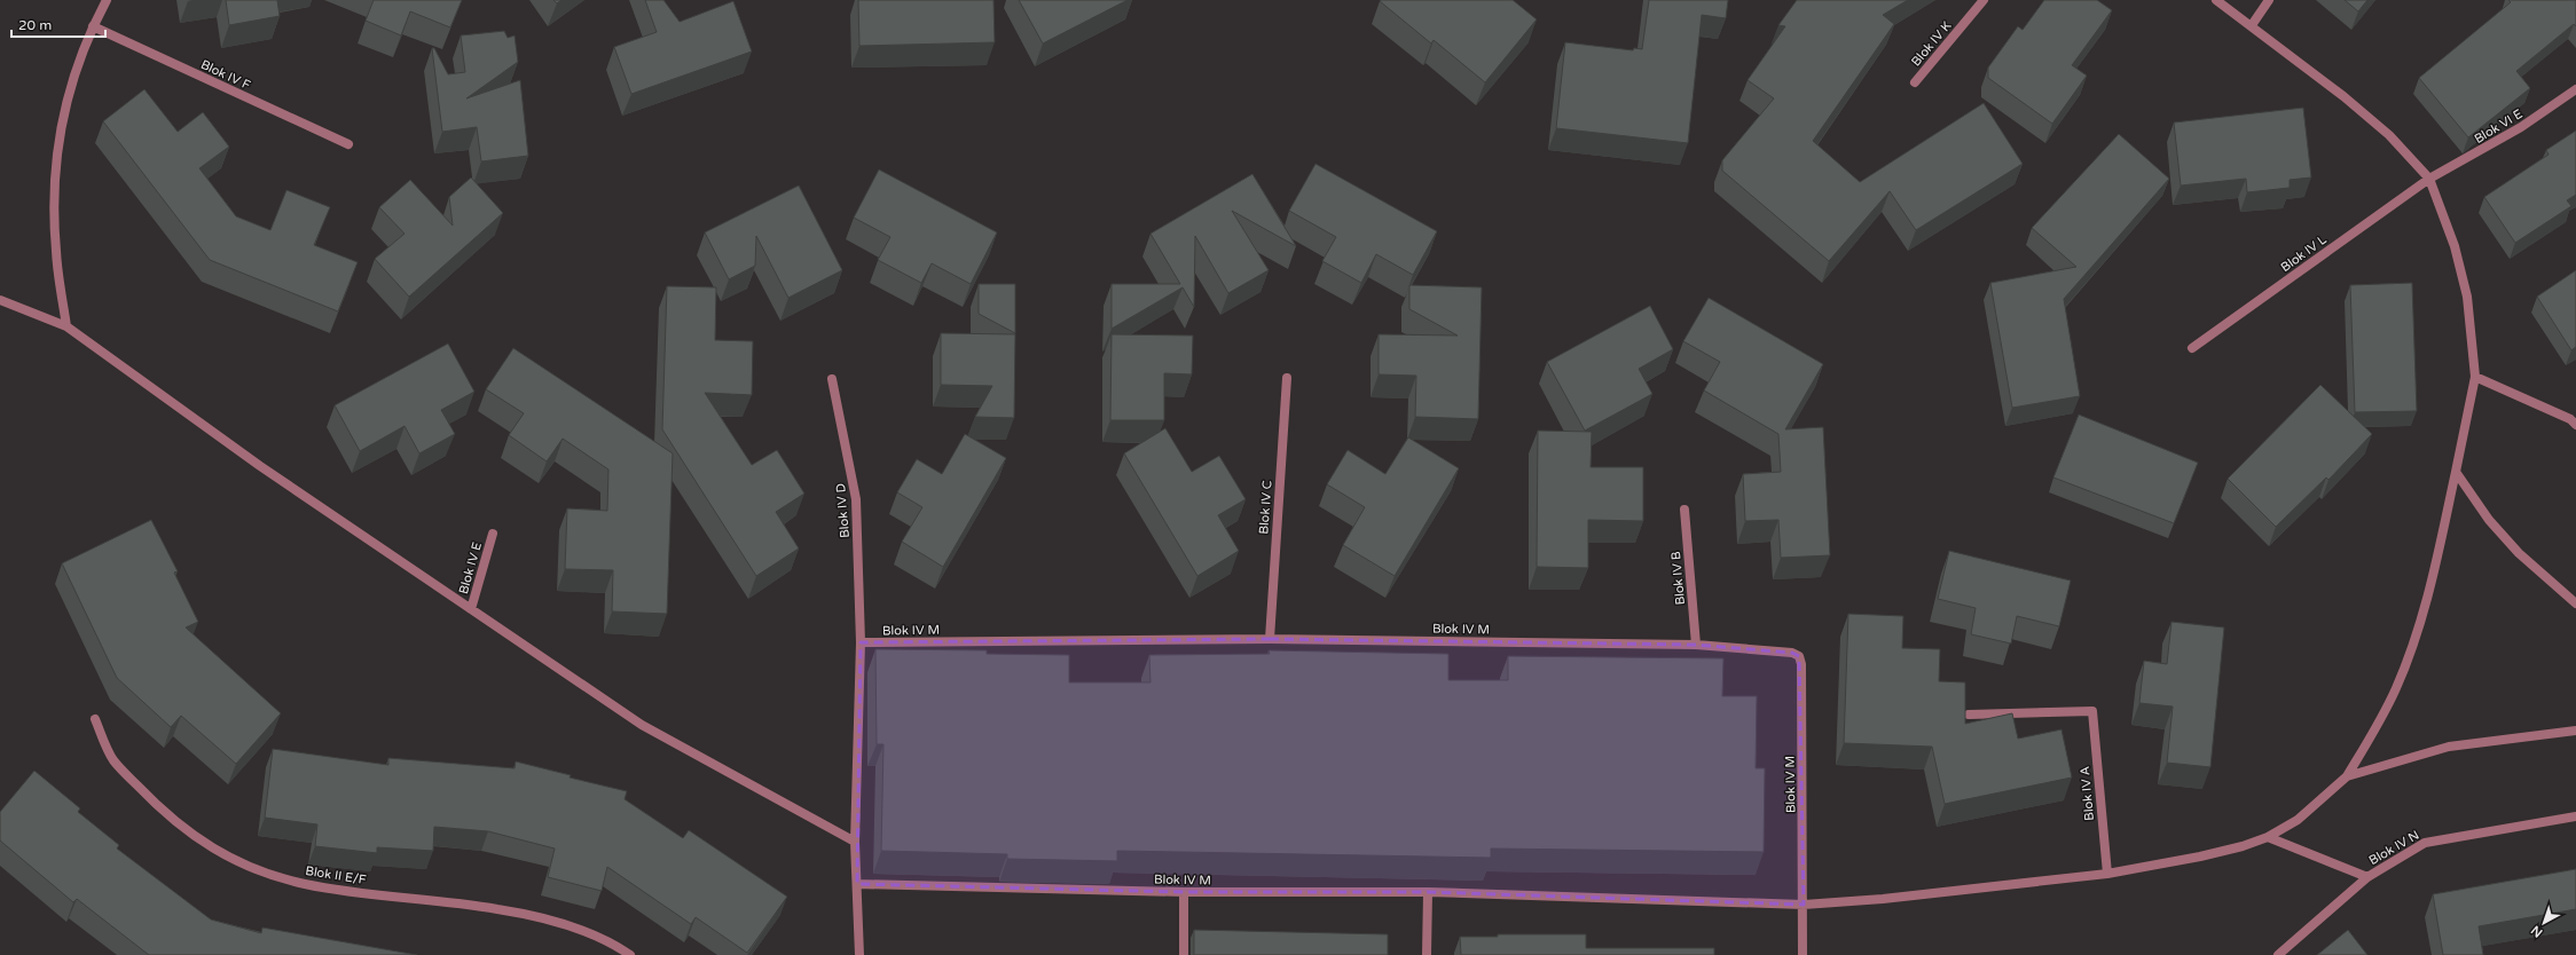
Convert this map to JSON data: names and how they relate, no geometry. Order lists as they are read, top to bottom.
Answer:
{
  "streets": {
    "street": [
      "Blok IV K",
      "Blok IV F",
      "Blok VI E",
      "Blok IV L",
      "Blok IV C",
      "Blok IV D",
      "Blok IV E",
      "Blok IV B",
      "Blok IV M",
      "Blok IV A",
      "Blok IV N",
      "Blok II E/F"
    ]
  },
  "crossings": [
    ["Blok VI E", "Blok IV L"],
    ["Blok IV C", "Blok IV M"],
    ["Blok IV D", "Blok IV M"],
    ["Blok IV B", "Blok IV M"]
  ],
  "scale_bar": "20 m",
  "north": "bottom left"
}
